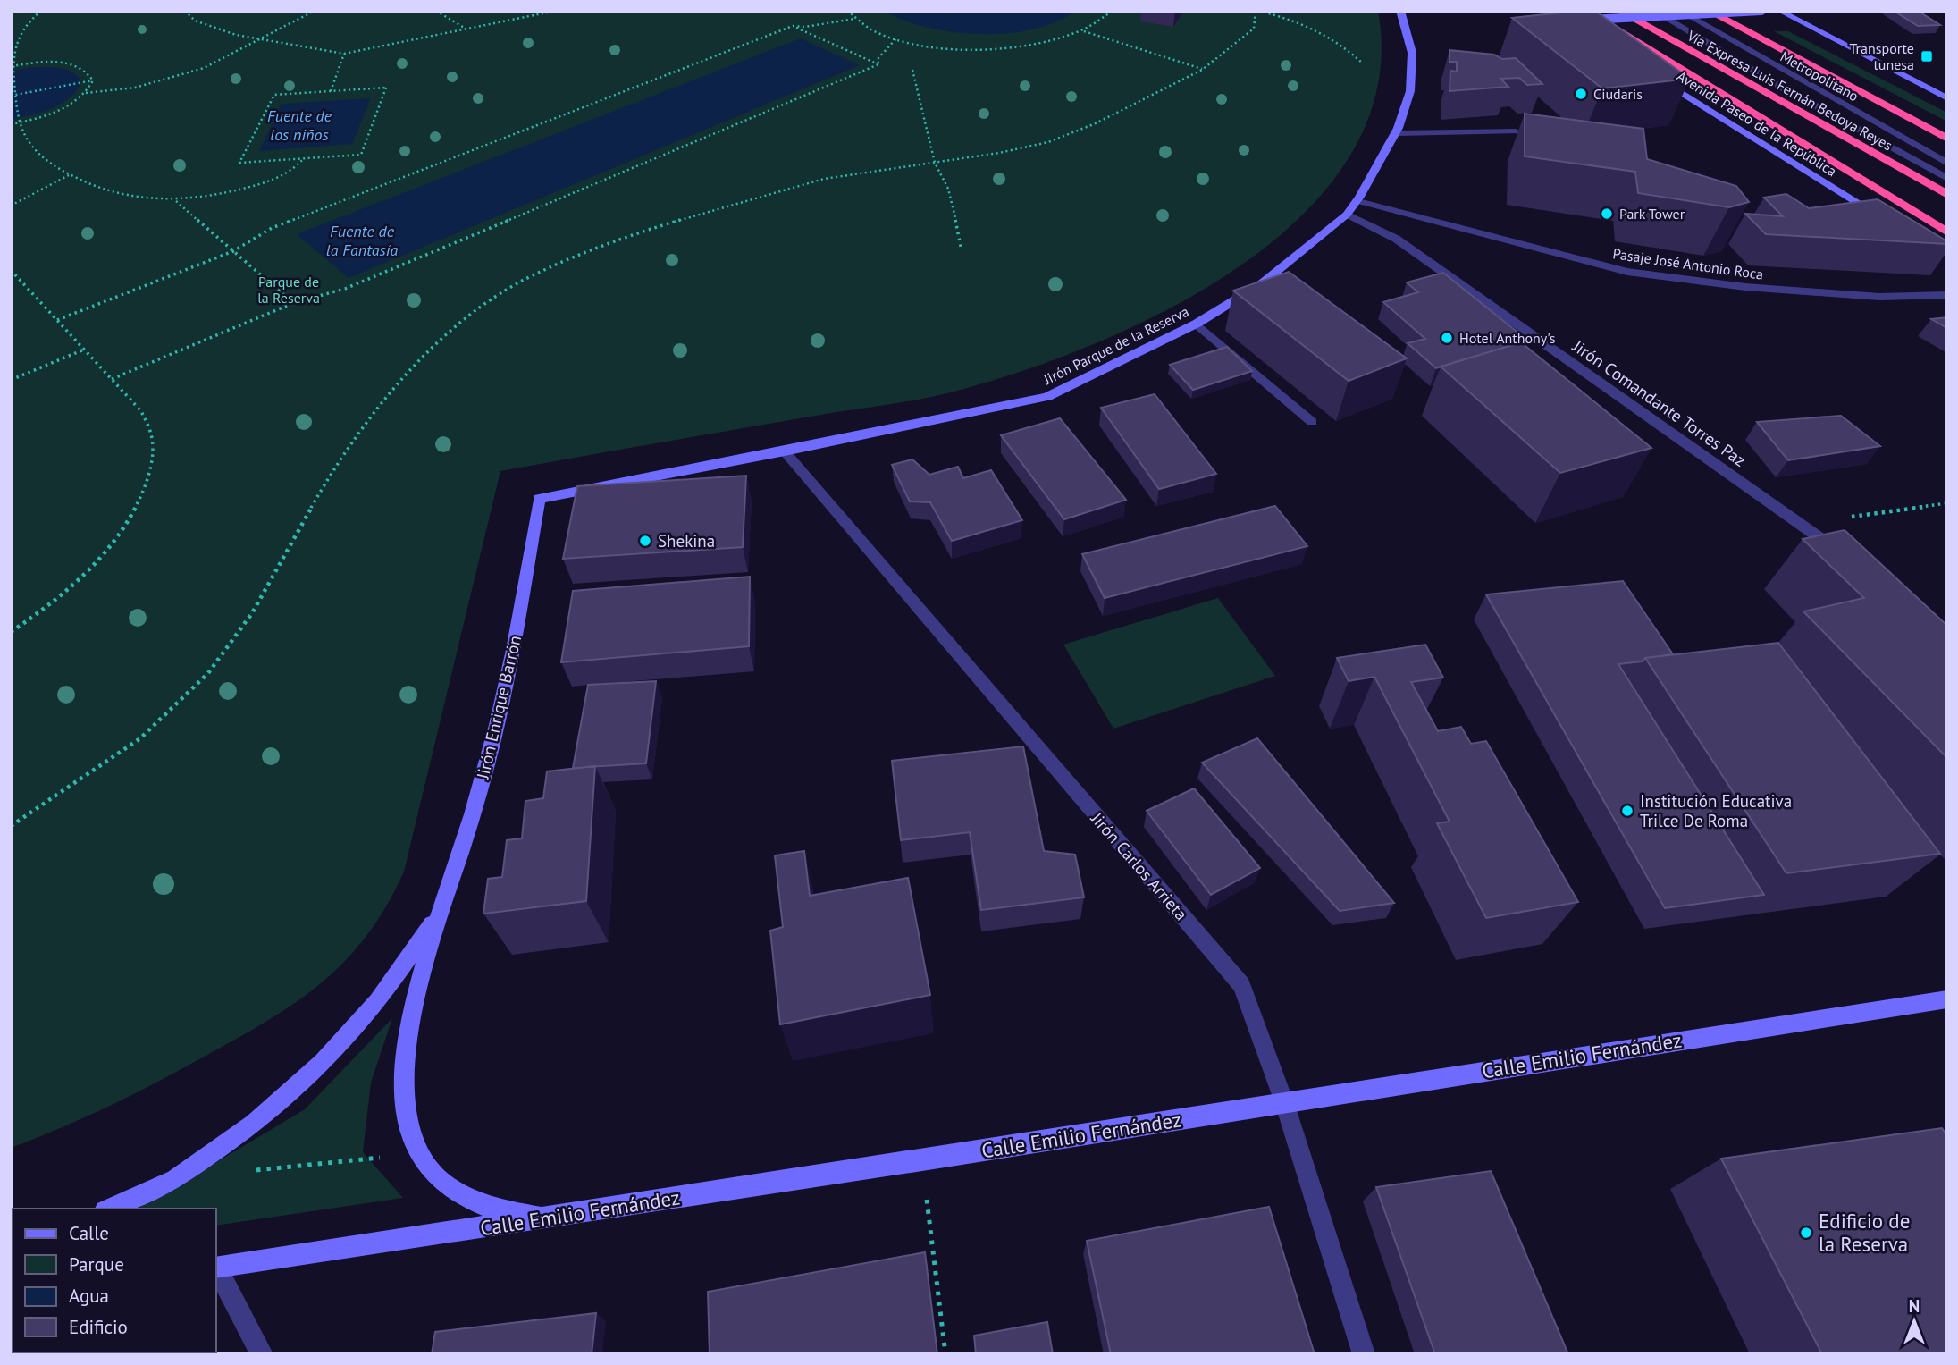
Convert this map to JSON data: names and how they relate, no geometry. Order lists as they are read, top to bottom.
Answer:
{
  "streets": {
    "highway": ["Vía Expresa Luis Fernán Bedoya Reyes"],
    "street": [
      "Metropolitano",
      "Avenida Paseo de la República",
      "Pasaje José Antonio Roca",
      "Jirón Parque de la Reserva",
      "Jirón Comandante Torres Paz",
      "Jirón Enrique Barrón",
      "Jirón Carlos Arrieta",
      "Calle Emilio Fernández"
    ]
  },
  "crossings": [
    ["Pasaje José Antonio Roca", "Jirón Parque de la Reserva"],
    ["Jirón Parque de la Reserva", "Jirón Comandante Torres Paz"],
    ["Jirón Parque de la Reserva", "Jirón Enrique Barrón"],
    ["Jirón Parque de la Reserva", "Jirón Carlos Arrieta"],
    ["Jirón Enrique Barrón", "Calle Emilio Fernández"],
    ["Jirón Carlos Arrieta", "Calle Emilio Fernández"]
  ],
  "water": ["Fuente de los niños", "Fuente de la Fantasía"],
  "parks": ["Parque de la Reserva"],
  "places": {
    "transit": ["Transporte tunesa"],
    "other": [
      "Ciudaris",
      "Park Tower",
      "Hotel Anthony's",
      "Shekina",
      "Institución Educativa Trilce De Roma",
      "Edificio de la Reserva"
    ]
  },
  "legend": [
    "Calle",
    "Parque",
    "Agua",
    "Edificio"
  ],
  "north": "top"
}
